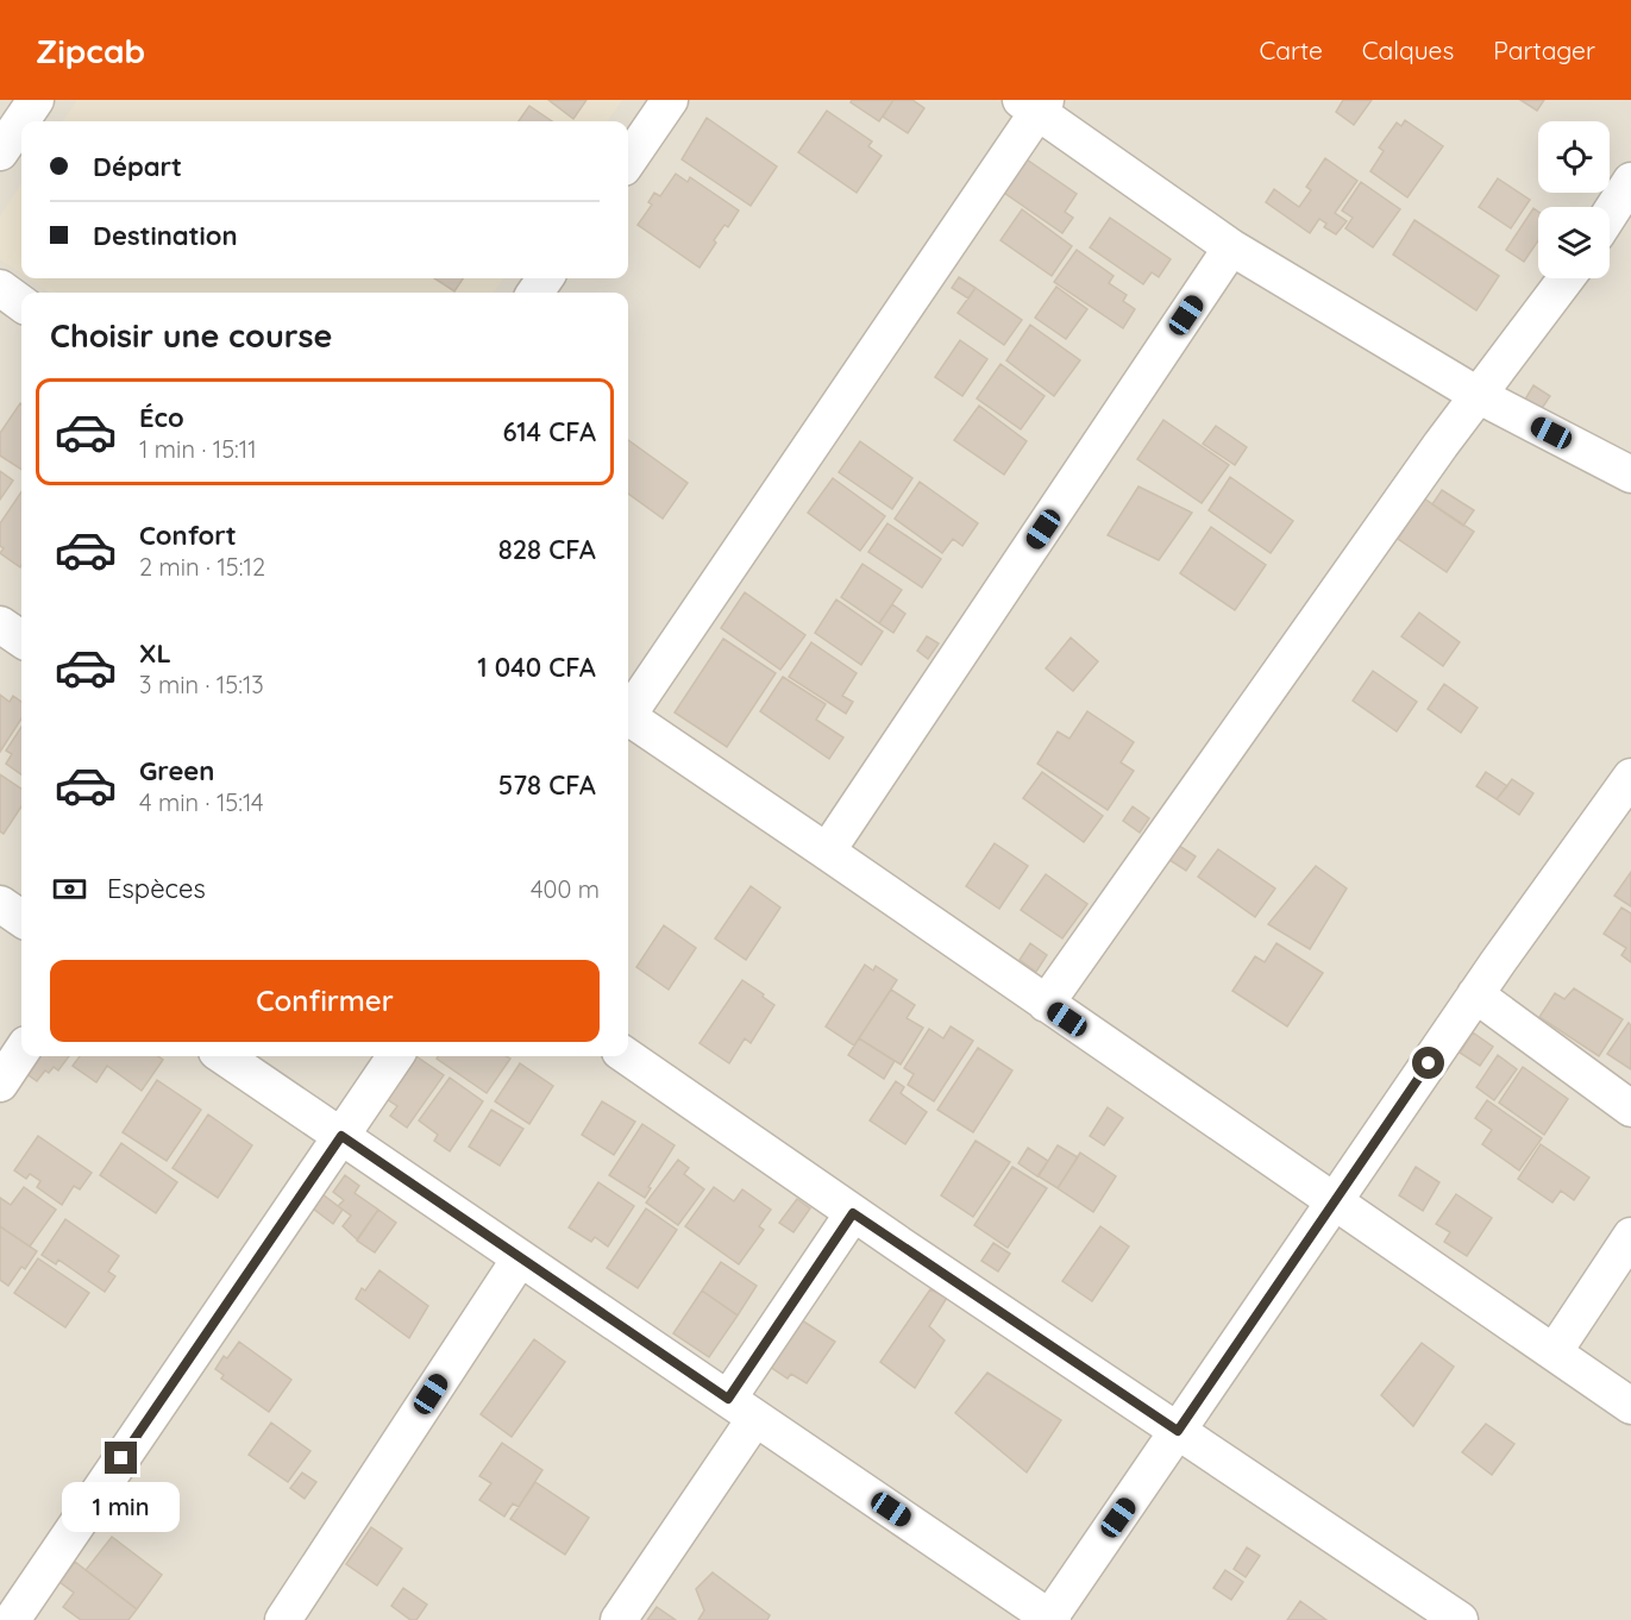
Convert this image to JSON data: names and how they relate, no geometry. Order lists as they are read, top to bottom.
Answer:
{
  "page": {
    "header": "Zipcab",
    "nav": ["Carte", "Calques", "Partager"],
    "banner": ["Départ", "Destination"],
    "heading": "Choisir une course",
    "list": [
      {
        "name": "Éco",
        "note": "1 min · 15:11",
        "value": "614 CFA"
      },
      {
        "name": "Confort",
        "note": "2 min · 15:12",
        "value": "828 CFA"
      },
      {
        "name": "XL",
        "note": "3 min · 15:13",
        "value": "1 040 CFA"
      },
      {
        "name": "Green",
        "note": "4 min · 15:14",
        "value": "578 CFA"
      }
    ],
    "pay": ["Espèces", "400 m"],
    "buttons": "Confirmer",
    "bubble": "1 min"
  }
}
